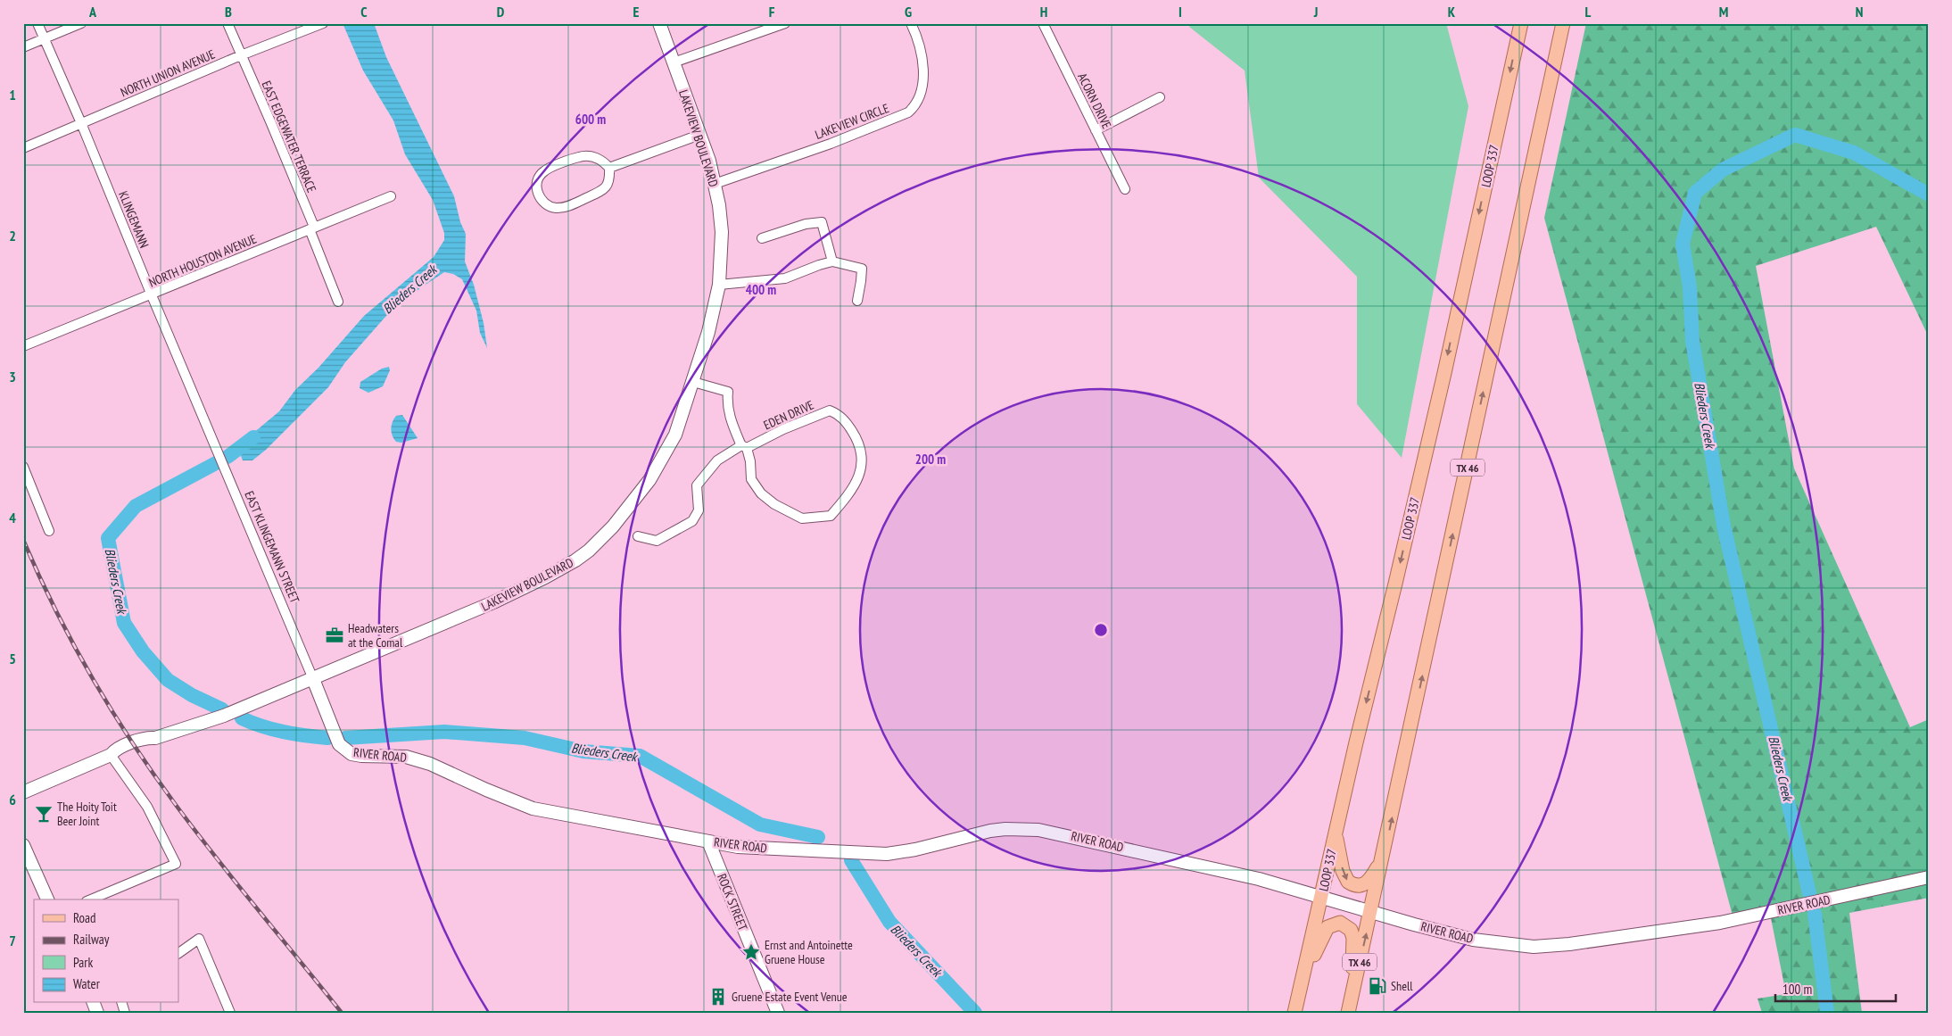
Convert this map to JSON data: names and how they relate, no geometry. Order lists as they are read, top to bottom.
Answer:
{
  "streets": {
    "main road": ["LOOP 337", "TX 46"],
    "street": [
      "NORTH UNION AVENUE",
      "ACORN DRIVE",
      "LAKEVIEW CIRCLE",
      "EAST EDGEWATER TERRACE",
      "LAKEVIEW BOULEVARD",
      "KLINGEMANN",
      "NORTH HOUSTON AVENUE",
      "EDEN DRIVE",
      "EAST KLINGEMANN STREET",
      "RIVER ROAD",
      "ROCK STREET"
    ]
  },
  "crossings": [
    ["NORTH UNION AVENUE", "EAST EDGEWATER TERRACE"],
    ["NORTH UNION AVENUE", "KLINGEMANN"],
    ["LAKEVIEW CIRCLE", "LAKEVIEW BOULEVARD"],
    ["EAST EDGEWATER TERRACE", "NORTH HOUSTON AVENUE"],
    ["LAKEVIEW BOULEVARD", "EDEN DRIVE"],
    ["LAKEVIEW BOULEVARD", "EAST KLINGEMANN STREET"],
    ["LAKEVIEW BOULEVARD", "RIVER ROAD"],
    ["LOOP 337", "RIVER ROAD"],
    ["KLINGEMANN", "NORTH HOUSTON AVENUE"],
    ["KLINGEMANN", "EAST KLINGEMANN STREET"],
    ["TX 46", "RIVER ROAD"],
    ["EAST KLINGEMANN STREET", "RIVER ROAD"],
    ["RIVER ROAD", "ROCK STREET"]
  ],
  "water": ["Blieders Creek"],
  "places": {
    "office": ["Headwaters at the Comal"],
    "bar": ["The Hoity Toit Beer Joint"],
    "place": ["Ernst and Antoinette Gruene House"],
    "fuel station": ["Shell"],
    "building": ["Gruene Estate Event Venue"]
  },
  "legend": [
    "Road",
    "Railway",
    "Park",
    "Water"
  ],
  "scale_bar": "100 m",
  "grid": {
    "columns": [
      "A",
      "B",
      "C",
      "D",
      "E",
      "F",
      "G",
      "H",
      "I",
      "J",
      "K",
      "L",
      "M",
      "N"
    ],
    "rows": [
      "1",
      "2",
      "3",
      "4",
      "5",
      "6",
      "7"
    ]
  },
  "rings": ["600 m", "400 m", "200 m"]
}
